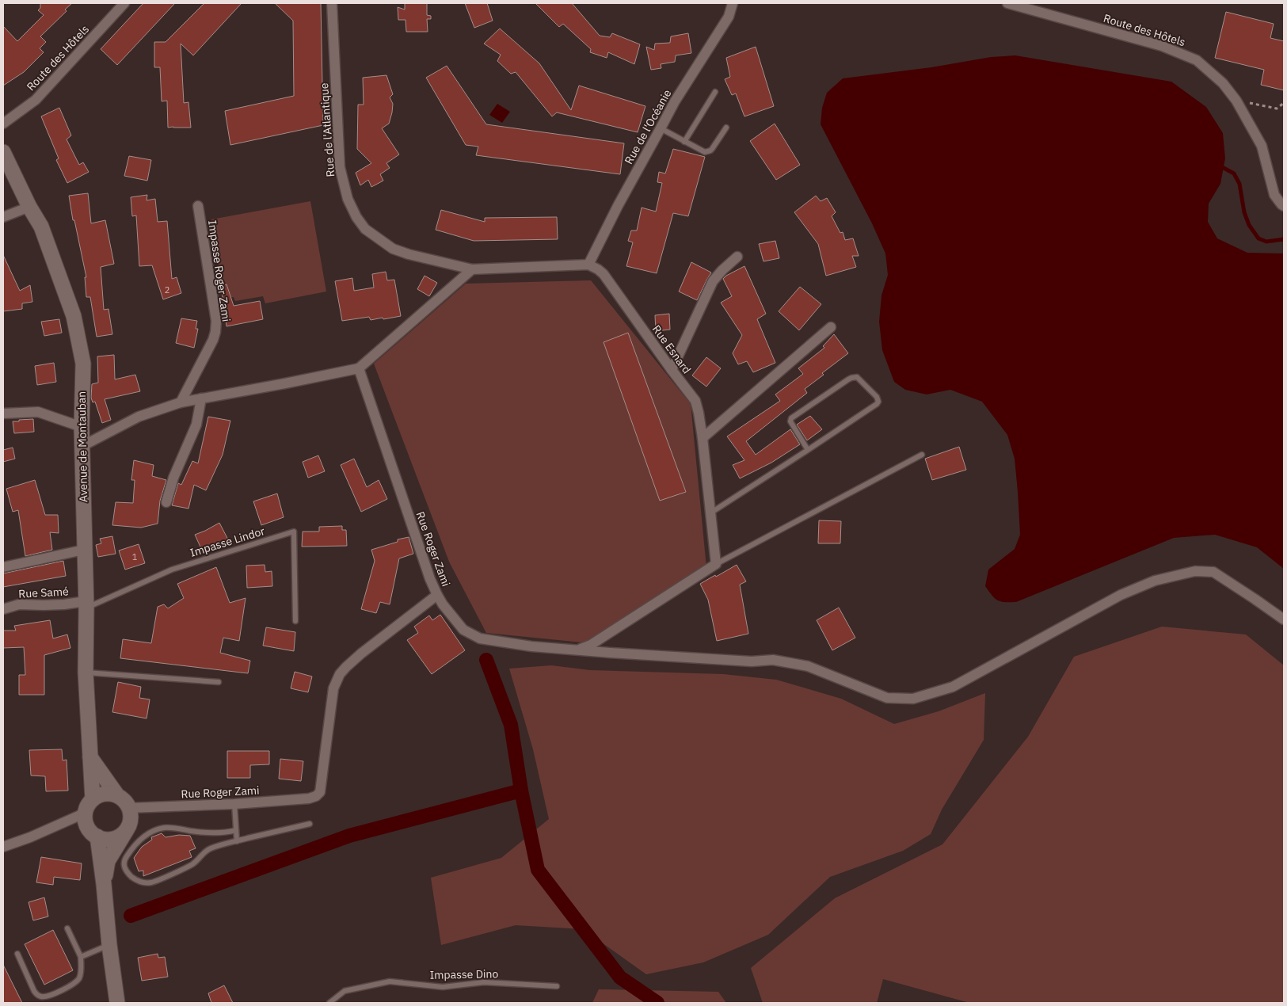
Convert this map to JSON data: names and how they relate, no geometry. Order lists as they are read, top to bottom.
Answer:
{
  "streets": {
    "main road": ["Avenue de Montauban"],
    "street": [
      "Route des Hôtels",
      "Rue de l'Océanie",
      "Rue de l'Atlantique",
      "Impasse Roger Zami",
      "Rue Esnard",
      "Rue Roger Zami",
      "Rue Samé"
    ],
    "lane": ["Impasse Lindor", "Impasse Dino"]
  },
  "crossings": [
    ["Rue de l'Océanie", "Rue Esnard"],
    ["Avenue de Montauban", "Impasse Lindor"],
    ["Avenue de Montauban", "Rue Roger Zami"],
    ["Avenue de Montauban", "Rue Samé"],
    ["Impasse Lindor", "Rue Samé"]
  ],
  "house_numbers": ["2", "1"]
}
